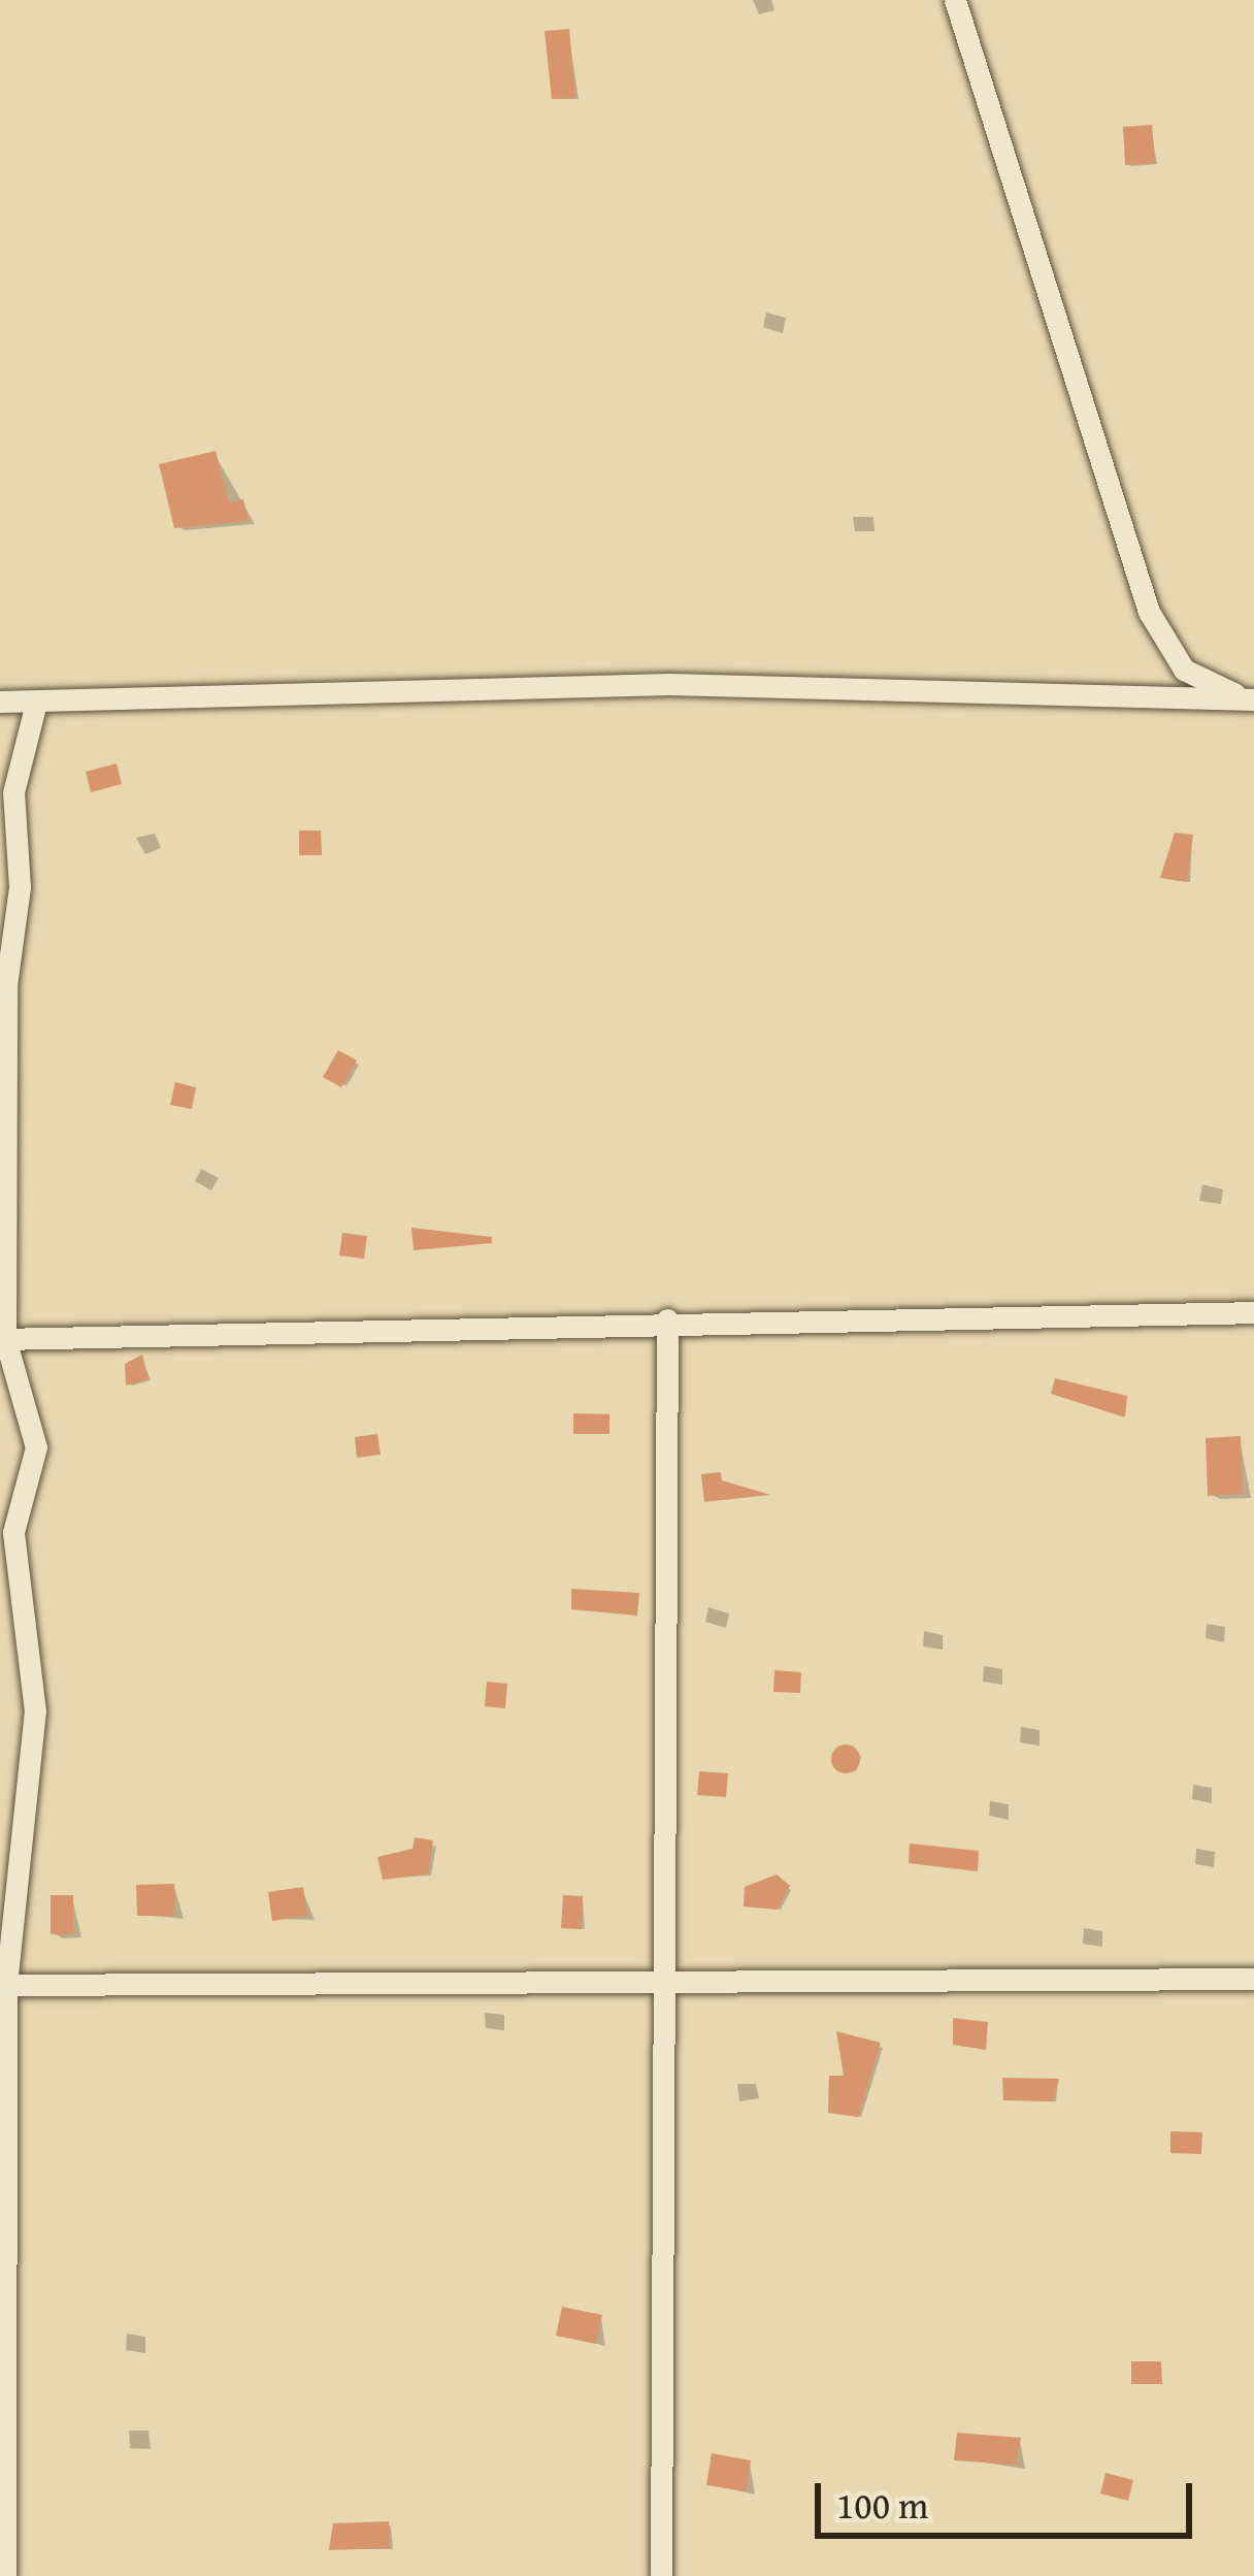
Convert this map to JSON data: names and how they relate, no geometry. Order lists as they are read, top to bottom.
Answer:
{
  "scale_bar": "100 m"
}
